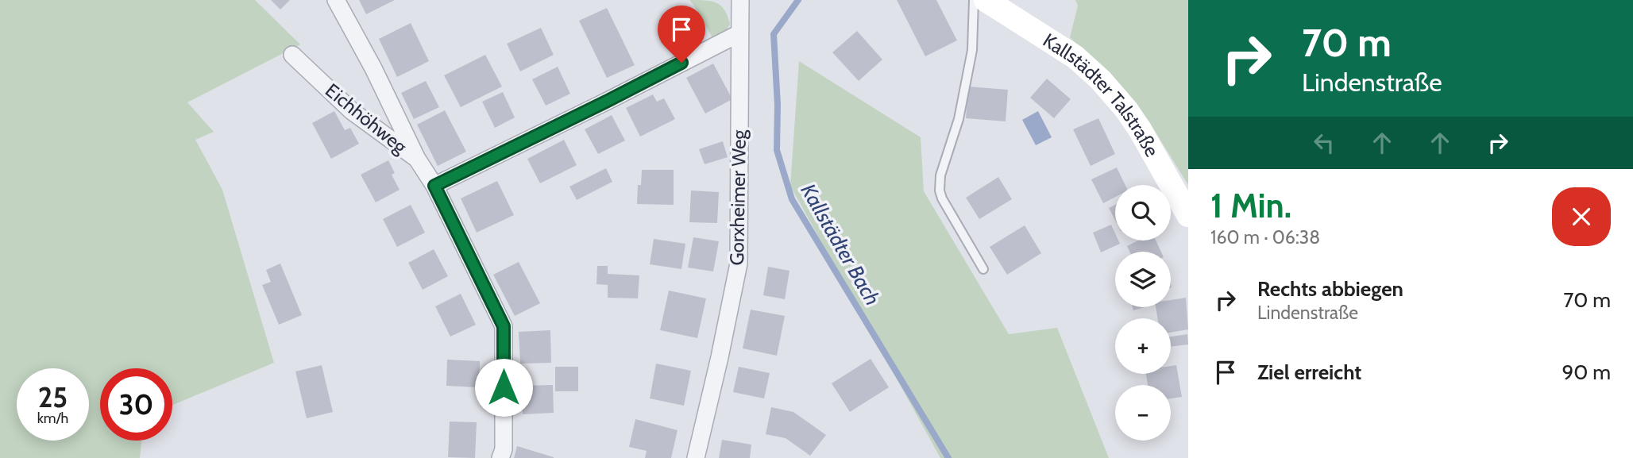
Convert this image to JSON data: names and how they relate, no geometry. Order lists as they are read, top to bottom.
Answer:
{
  "streets": {
    "main road": ["Kallstädter Talstraße"],
    "street": ["Eichhöhweg", "Gorxheimer Weg"]
  },
  "water": ["Kallstädter Bach"],
  "page": {
    "turn": ["70 m", "Lindenstraße"],
    "heading": ["1 Min.", "160 m · 06:38"],
    "map_buttons": ["+", "−"],
    "list": [
      {
        "name": "Rechts abbiegen",
        "note": "Lindenstraße",
        "value": "70 m"
      },
      {
        "name": "Ziel erreicht",
        "value": "90 m"
      }
    ],
    "speed": "25 km/h",
    "limit": "30"
  }
}
